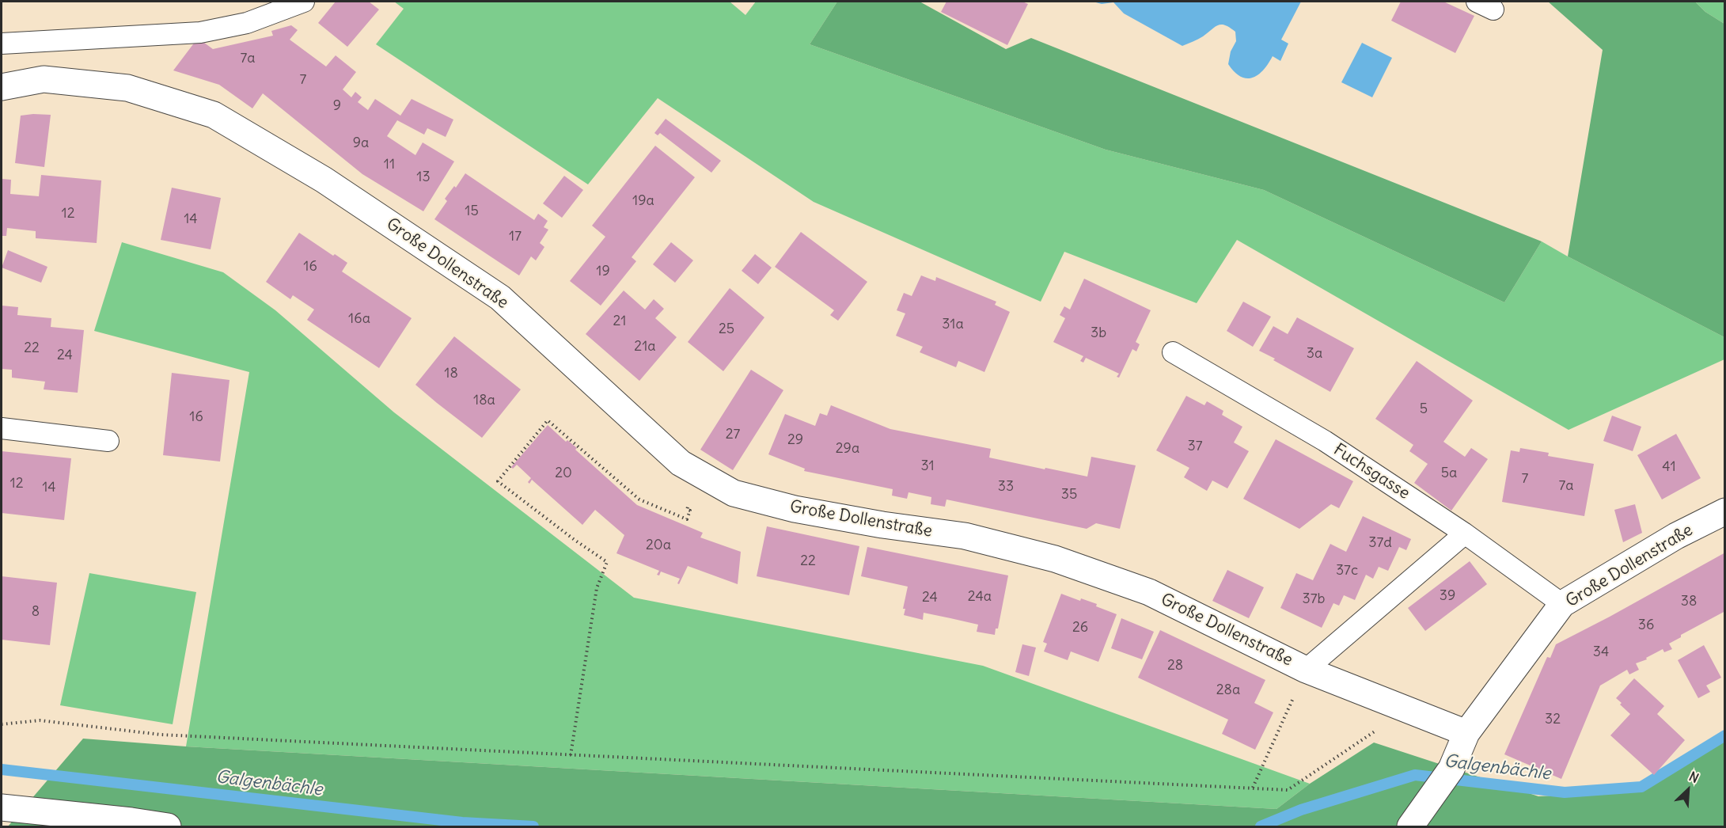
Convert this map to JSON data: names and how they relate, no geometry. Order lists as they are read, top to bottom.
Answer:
{
  "streets": {
    "street": ["Große Dollenstraße"],
    "lane": ["Fuchsgasse"]
  },
  "crossings": [
    ["Große Dollenstraße", "Fuchsgasse"]
  ],
  "water": ["Galgenbächle"],
  "house_numbers": [
    "7a",
    "7",
    "9",
    "9a",
    "11",
    "13",
    "19a",
    "15",
    "12",
    "14",
    "17",
    "16",
    "19",
    "16a",
    "21",
    "31a",
    "25",
    "3b",
    "21a",
    "22",
    "3a",
    "24",
    "18",
    "18a",
    "5",
    "16",
    "27",
    "29",
    "37",
    "29a",
    "31",
    "41",
    "20",
    "5a",
    "7",
    "12",
    "7a",
    "33",
    "14",
    "35",
    "37d",
    "20a",
    "22",
    "37c",
    "39",
    "24a",
    "24",
    "37b",
    "38",
    "8",
    "36",
    "26",
    "34",
    "28",
    "28a",
    "32"
  ],
  "north": "top right"
}
